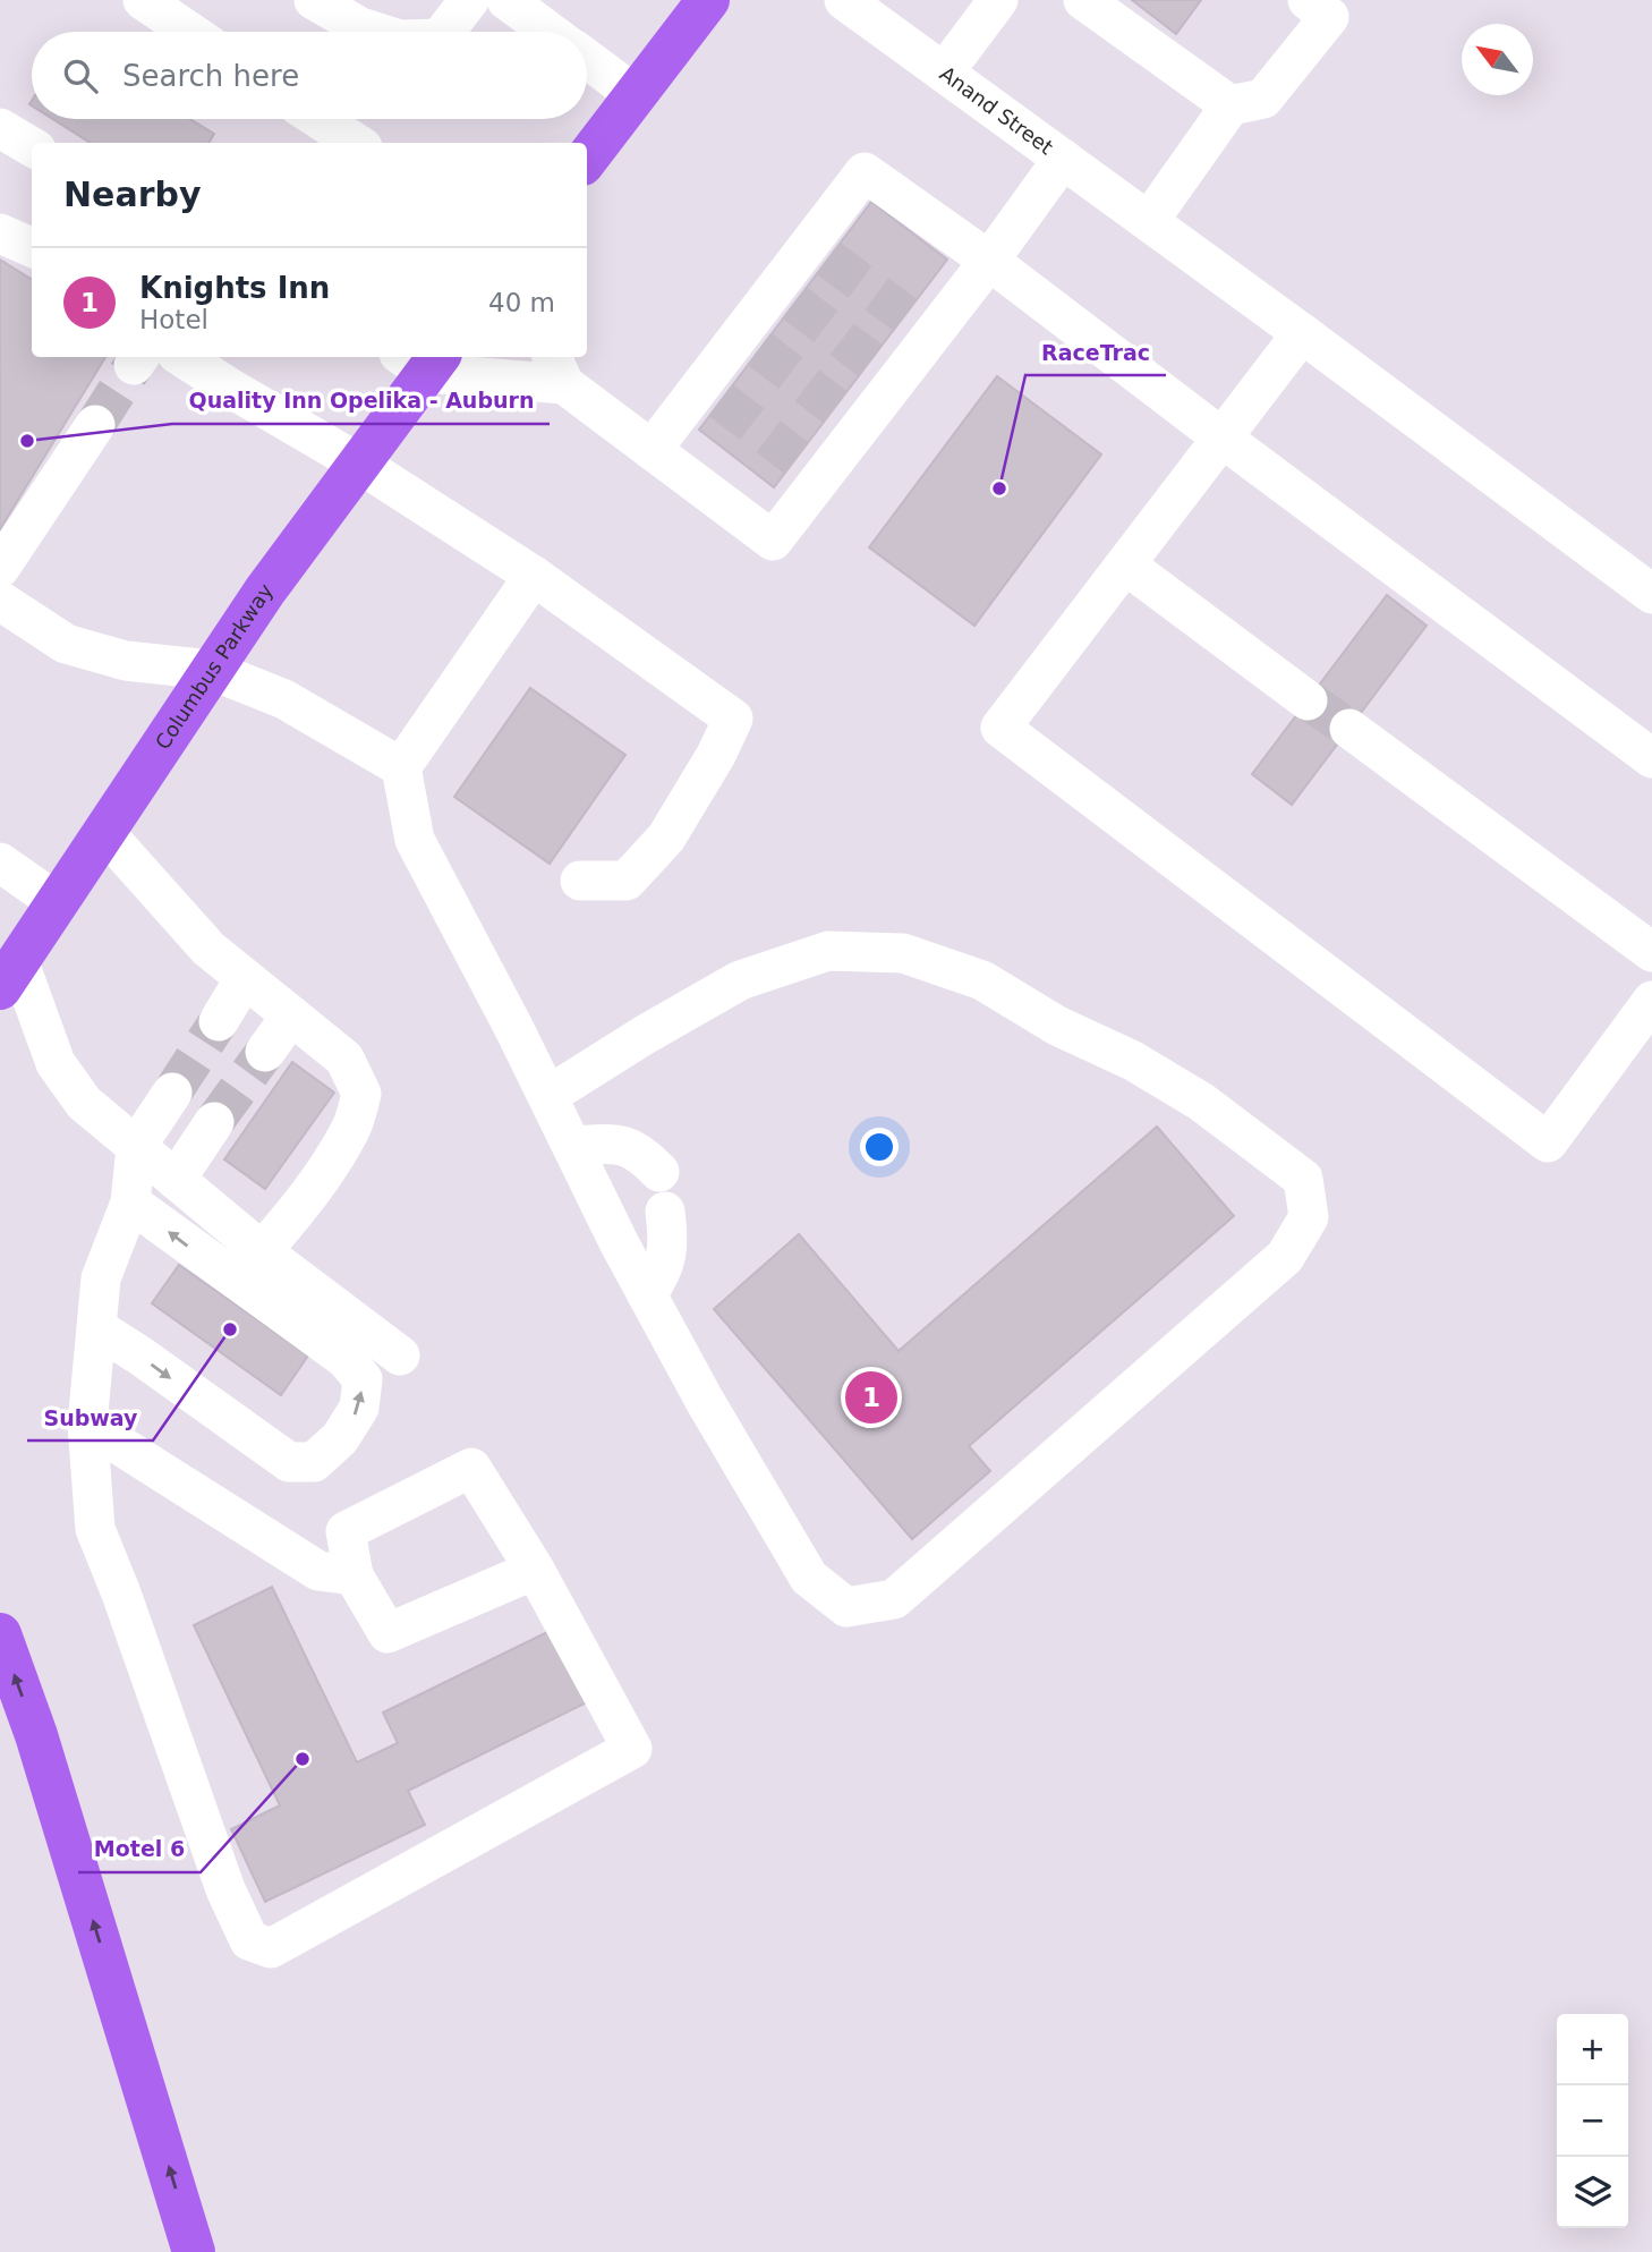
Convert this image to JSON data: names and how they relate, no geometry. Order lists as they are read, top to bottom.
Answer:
{
  "streets": {
    "highway": ["Columbus Parkway"],
    "street": ["Anand Street"]
  },
  "places": [
    "Quality Inn Opelika - Auburn",
    "RaceTrac",
    "Subway",
    "Motel 6"
  ],
  "north": "top left",
  "page": {
    "search": "Search here",
    "heading": "Nearby",
    "list": [
      {
        "mark": "1",
        "name": "Knights Inn",
        "note": "Hotel",
        "value": "40 m"
      }
    ],
    "pins": "1",
    "map_buttons": ["+", "−"]
  }
}
